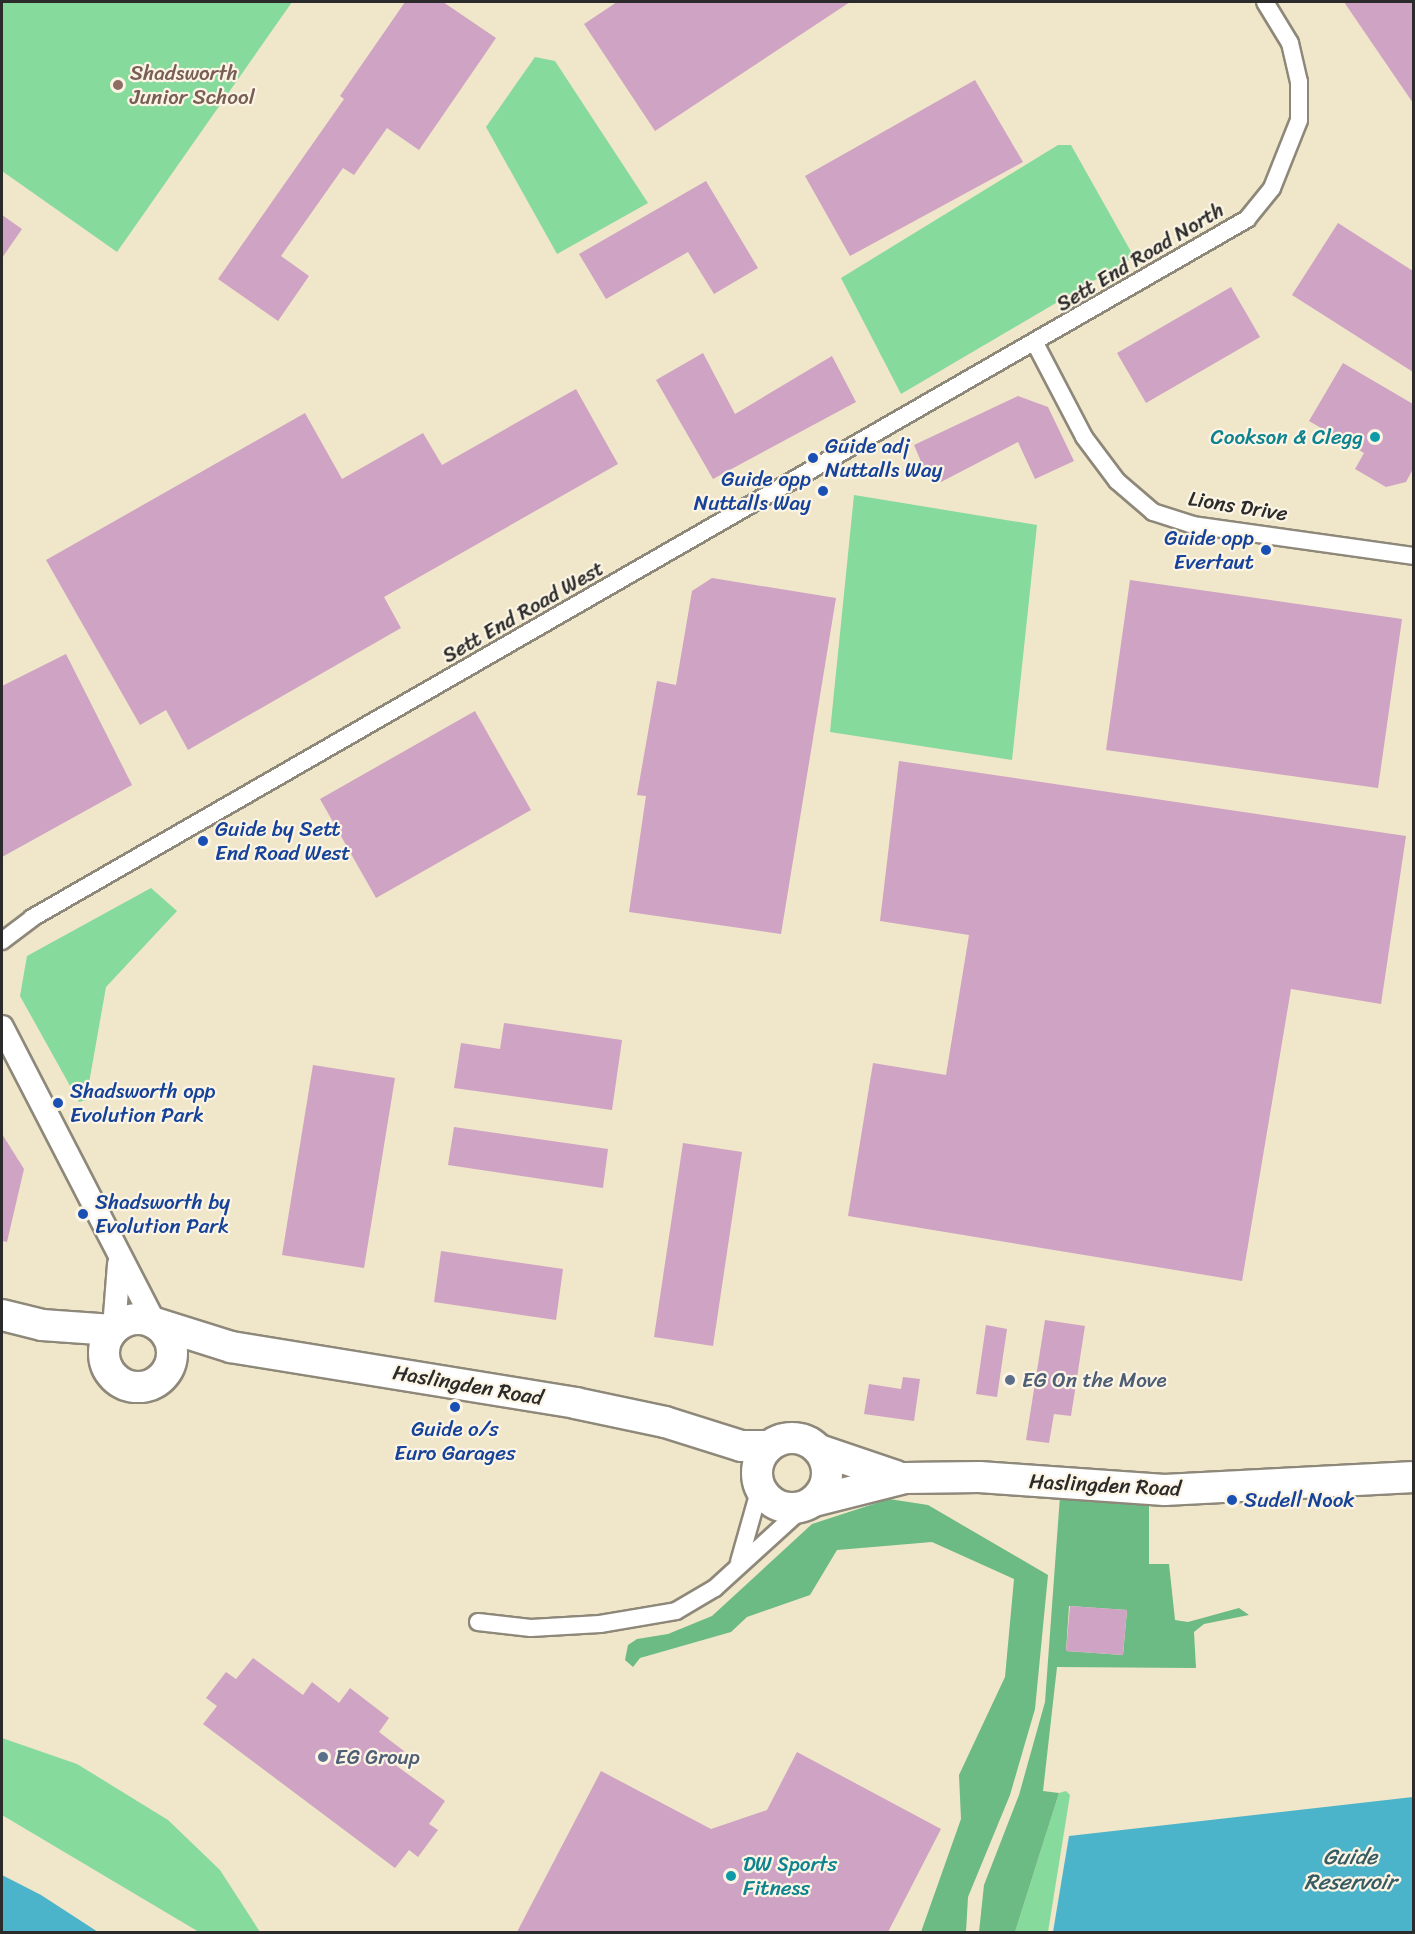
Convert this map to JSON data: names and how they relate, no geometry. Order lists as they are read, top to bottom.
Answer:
{
  "streets": {
    "highway": ["Haslingden Road"],
    "street": ["Sett End Road North", "Lions Drive", "Sett End Road West"]
  },
  "crossings": [
    ["Sett End Road North", "Lions Drive"],
    ["Sett End Road North", "Sett End Road West"],
    ["Lions Drive", "Sett End Road West"]
  ],
  "water": ["Guide Reservoir"],
  "places": [
    "Shadsworth Junior School",
    "Cookson & Clegg",
    "Guide adj Nuttalls Way",
    "Guide opp Nuttalls Way",
    "Guide opp Evertaut",
    "Guide by Sett End Road West",
    "Shadsworth opp Evolution Park",
    "Shadsworth by Evolution Park",
    "EG On the Move",
    "Guide o/s Euro Garages",
    "Sudell Nook",
    "EG Group",
    "DW Sports Fitness"
  ]
}
